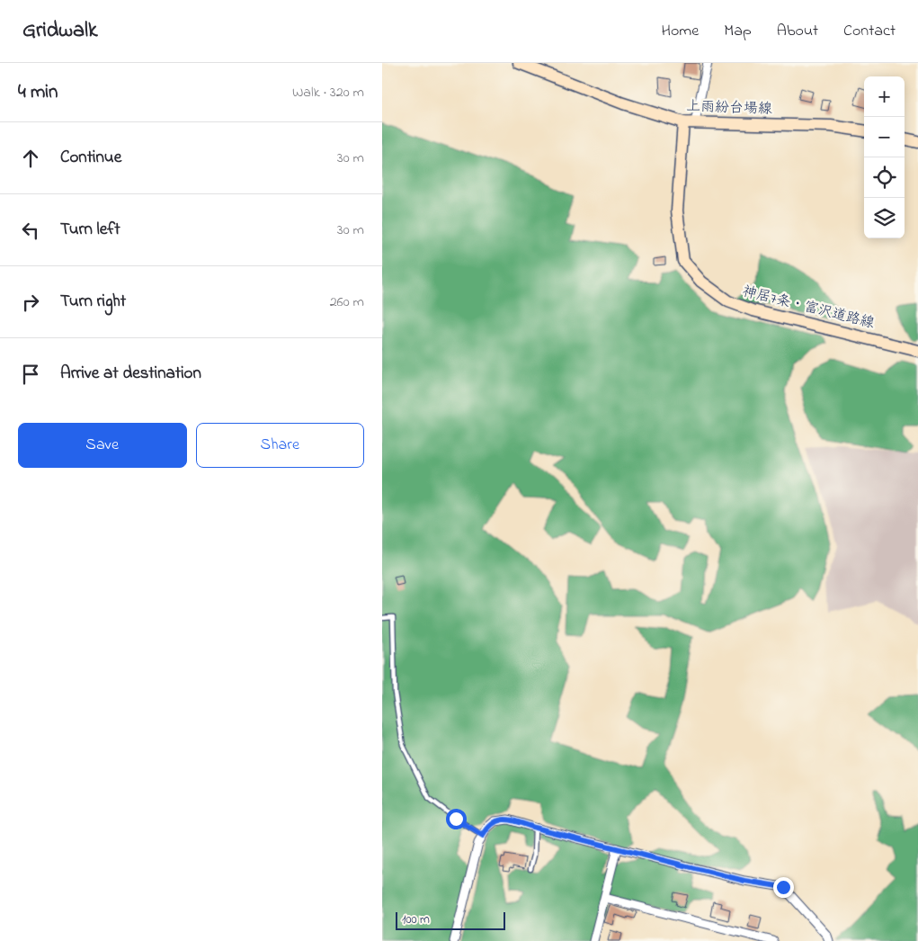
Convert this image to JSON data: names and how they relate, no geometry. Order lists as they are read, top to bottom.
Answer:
{
  "streets": {
    "street": ["上雨紛台場線", "神居7条・富沢道路線"]
  },
  "crossings": [
    ["上雨紛台場線", "神居7条・富沢道路線"]
  ],
  "scale_bar": "100 m",
  "page": {
    "header": "Gridwalk",
    "nav": [
      "Home",
      "Map",
      "About",
      "Contact"
    ],
    "heading": ["4 min", "Walk · 320 m"],
    "map_buttons": ["+", "−"],
    "list": [
      ["Continue", "30 m"],
      ["Turn left", "30 m"],
      ["Turn right", "260 m"],
      "Arrive at destination"
    ],
    "buttons": ["Save", "Share"],
    "scale": "100 m"
  }
}
